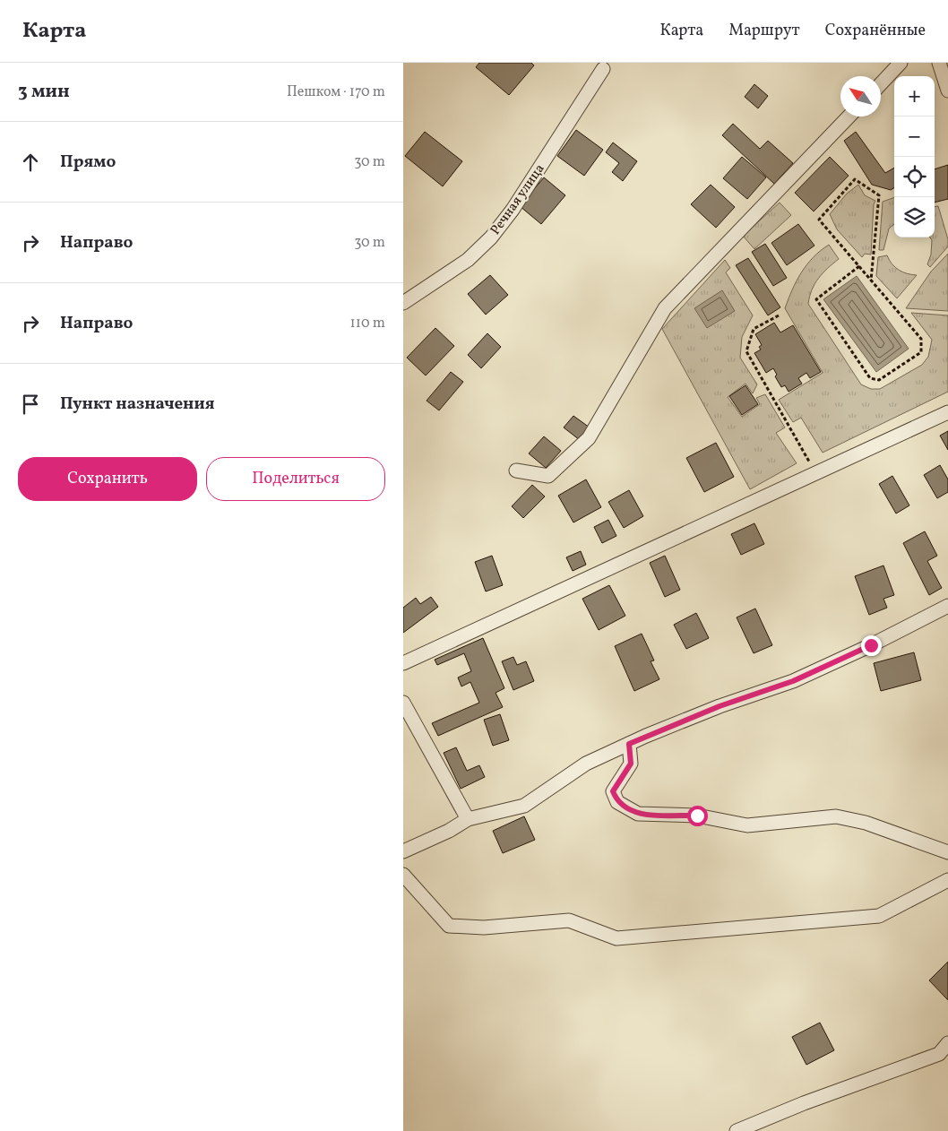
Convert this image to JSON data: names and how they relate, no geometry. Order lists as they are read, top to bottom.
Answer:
{
  "streets": {
    "street": ["Речная улица"]
  },
  "north": "top left",
  "page": {
    "header": "Карта",
    "nav": ["Карта", "Маршрут", "Сохранённые"],
    "heading": ["3 мин", "Пешком · 170 m"],
    "map_buttons": ["+", "−"],
    "list": [
      ["Прямо", "30 m"],
      ["Направо", "30 m"],
      ["Направо", "110 m"],
      "Пункт назначения"
    ],
    "buttons": ["Сохранить", "Поделиться"]
  }
}
